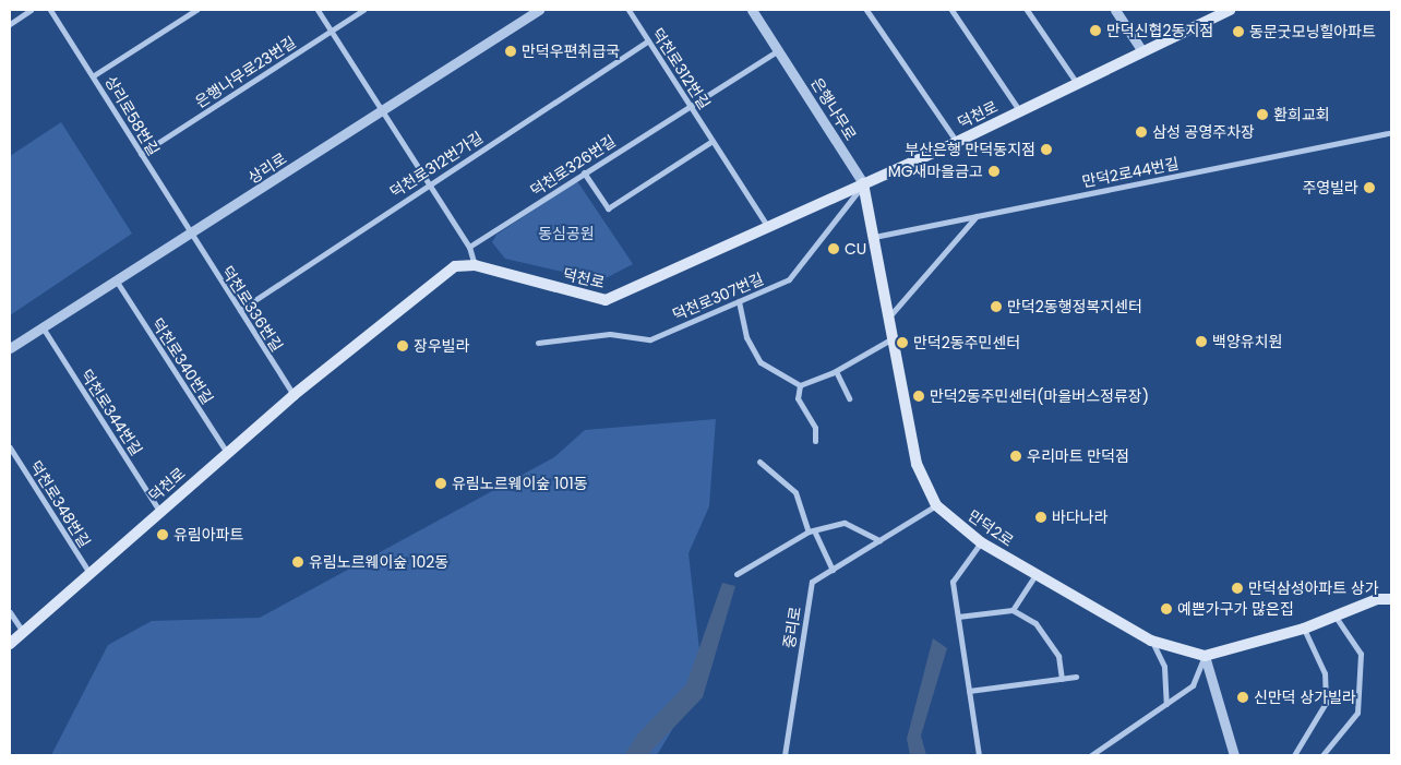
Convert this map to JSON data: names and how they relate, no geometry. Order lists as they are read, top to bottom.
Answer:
{
  "streets": {
    "main road": ["덕천로", "만덕2로"],
    "street": [
      "덕천로312번길",
      "은행나무로23번길",
      "은행나무로",
      "상리로58번길",
      "덕천로312번가길",
      "덕천로326번길",
      "상리로",
      "만덕2로44번길",
      "덕천로307번길",
      "덕천로336번길",
      "덕천로340번길",
      "덕천로344번길",
      "덕천로348번길",
      "중리로"
    ]
  },
  "crossings": [
    ["덕천로312번길", "덕천로"],
    ["덕천로312번길", "덕천로312번가길"],
    ["덕천로312번길", "덕천로326번길"],
    ["은행나무로23번길", "상리로58번길"],
    ["은행나무로", "덕천로"],
    ["은행나무로", "덕천로307번길"],
    ["은행나무로", "만덕2로"],
    ["덕천로", "덕천로307번길"],
    ["덕천로", "덕천로336번길"],
    ["덕천로", "덕천로340번길"],
    ["덕천로", "덕천로344번길"],
    ["덕천로", "덕천로348번길"],
    ["덕천로", "만덕2로"],
    ["상리로58번길", "상리로"],
    ["상리로58번길", "덕천로336번길"],
    ["덕천로312번가길", "덕천로336번길"],
    ["상리로", "덕천로336번길"],
    ["상리로", "덕천로340번길"],
    ["상리로", "덕천로344번길"],
    ["만덕2로44번길", "만덕2로"],
    ["덕천로307번길", "만덕2로"],
    ["만덕2로", "중리로"]
  ],
  "parks": ["동심공원"],
  "places": [
    "만덕신협2동지점",
    "동문굿모닝힐아파트",
    "만덕우편취급국",
    "환희교회",
    "삼성 공영주차장",
    "부산은행 만덕동지점",
    "MG새마을금고",
    "주영빌라",
    "CU",
    "만덕2동행정복지센터",
    "백양유치원",
    "만덕2동주민센터",
    "장우빌라",
    "만덕2동주민센터(마을버스정류장)",
    "우리마트 만덕점",
    "유림노르웨이숲 101동",
    "바다나라",
    "유림아파트",
    "유림노르웨이숲 102동",
    "만덕삼성아파트 상가",
    "예쁜가구가 많은집",
    "신만덕 상가빌라"
  ]
}
